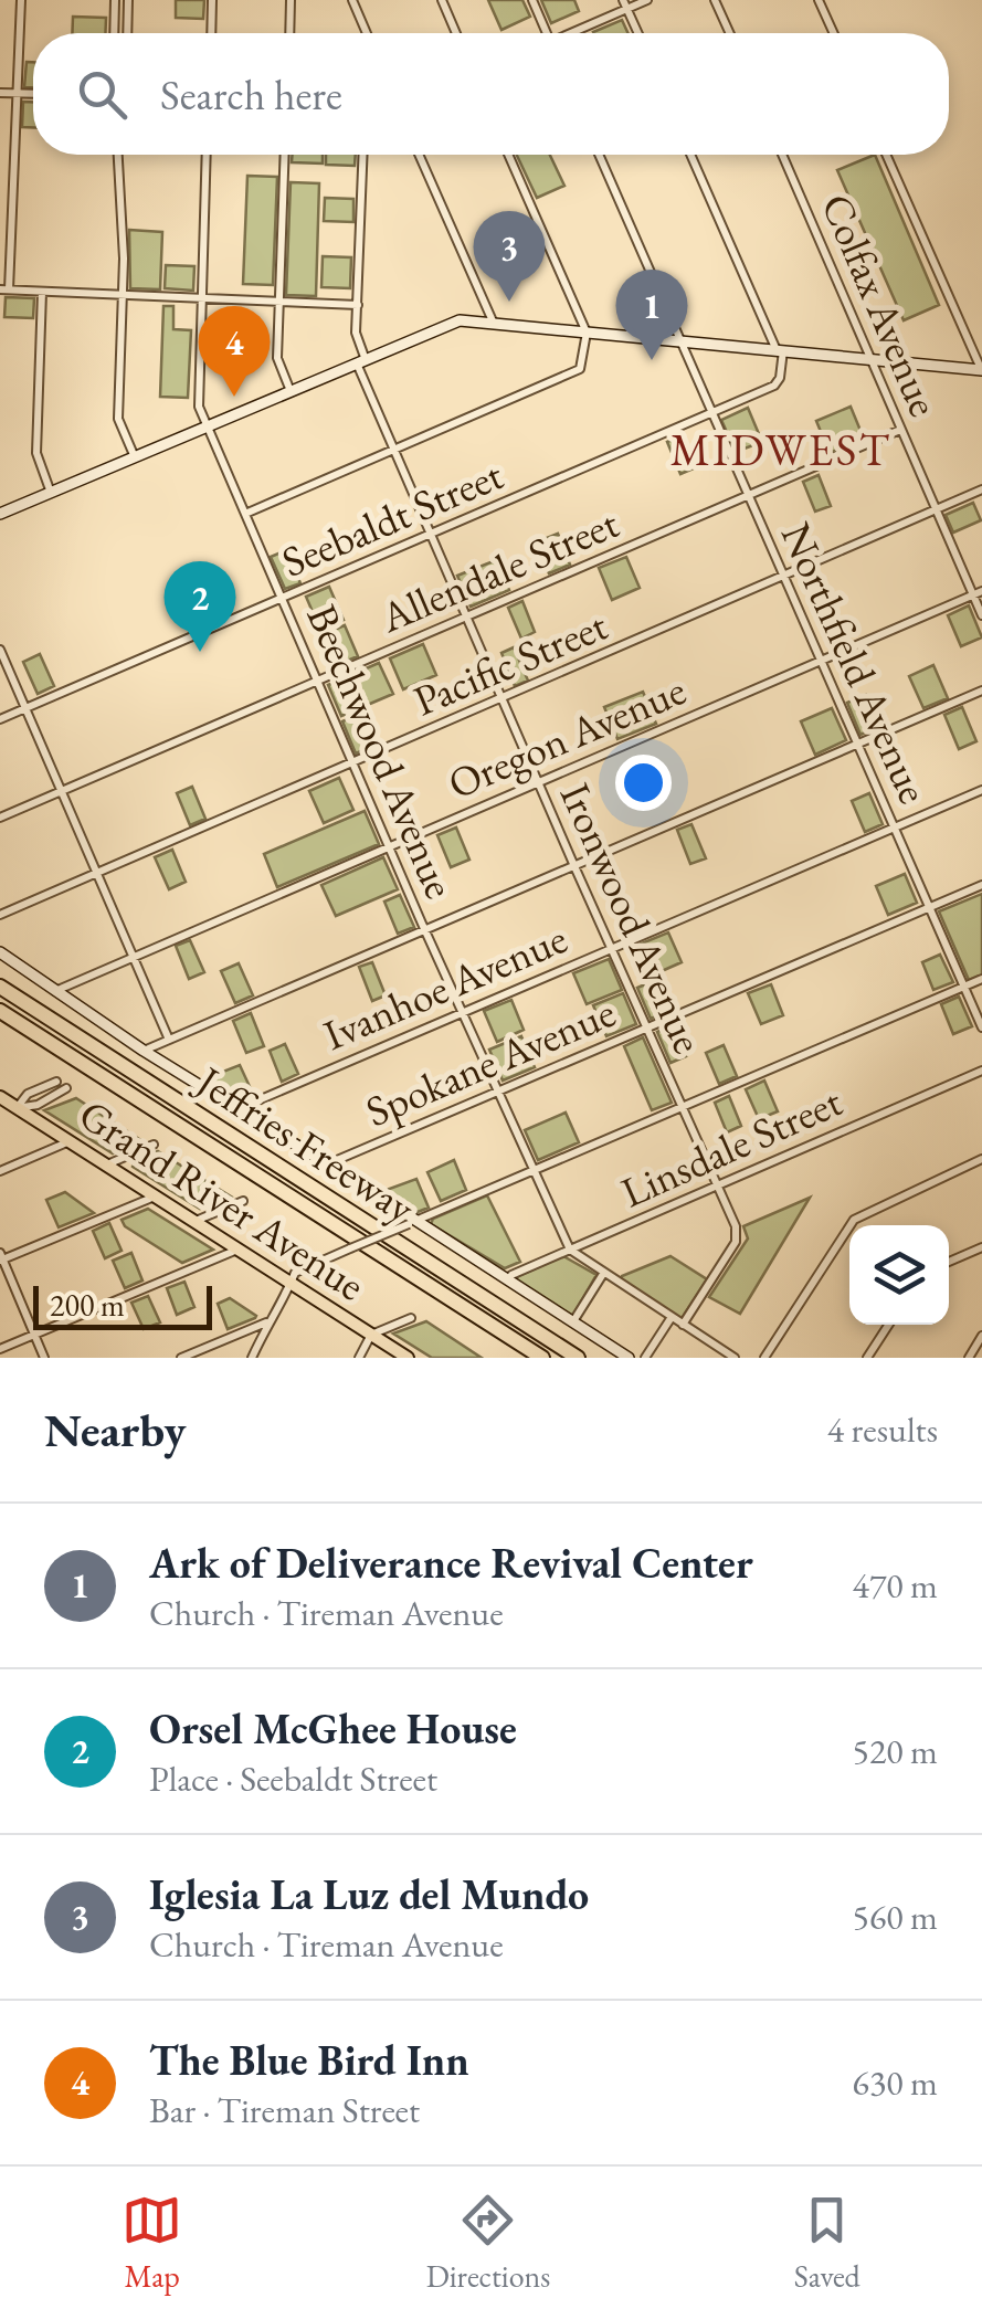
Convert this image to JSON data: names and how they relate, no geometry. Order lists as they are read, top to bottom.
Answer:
{
  "streets": {
    "highway": ["Jeffries Freeway"],
    "main road": ["Grand River Avenue"],
    "street": [
      "Colfax Avenue",
      "Seebaldt Street",
      "Allendale Street",
      "Pacific Street",
      "Northfield Avenue",
      "Oregon Avenue",
      "Beechwood Avenue",
      "Ironwood Avenue",
      "Ivanhoe Avenue",
      "Spokane Avenue",
      "Linsdale Street"
    ]
  },
  "crossings": [
    ["Colfax Avenue", "Allendale Street"],
    ["Colfax Avenue", "Pacific Street"],
    ["Colfax Avenue", "Oregon Avenue"],
    ["Seebaldt Street", "Northfield Avenue"],
    ["Seebaldt Street", "Beechwood Avenue"],
    ["Seebaldt Street", "Ironwood Avenue"],
    ["Allendale Street", "Northfield Avenue"],
    ["Allendale Street", "Beechwood Avenue"],
    ["Allendale Street", "Ironwood Avenue"],
    ["Pacific Street", "Northfield Avenue"],
    ["Pacific Street", "Beechwood Avenue"],
    ["Pacific Street", "Ironwood Avenue"],
    ["Northfield Avenue", "Oregon Avenue"],
    ["Northfield Avenue", "Ivanhoe Avenue"],
    ["Northfield Avenue", "Spokane Avenue"],
    ["Oregon Avenue", "Beechwood Avenue"],
    ["Oregon Avenue", "Ironwood Avenue"],
    ["Beechwood Avenue", "Ironwood Avenue"],
    ["Beechwood Avenue", "Ivanhoe Avenue"],
    ["Beechwood Avenue", "Spokane Avenue"],
    ["Beechwood Avenue", "Linsdale Street"],
    ["Ironwood Avenue", "Ivanhoe Avenue"],
    ["Ironwood Avenue", "Spokane Avenue"],
    ["Ironwood Avenue", "Linsdale Street"]
  ],
  "districts": ["MIDWEST"],
  "scale_bar": "200 m",
  "page": {
    "search": "Search here",
    "pins": [
      "3",
      "1",
      "4",
      "2"
    ],
    "scale": "200 m",
    "heading": ["Nearby", "4 results"],
    "list": [
      {
        "mark": "1",
        "name": "Ark of Deliverance Revival Center",
        "note": "Church · Tireman Avenue",
        "value": "470 m"
      },
      {
        "mark": "2",
        "name": "Orsel McGhee House",
        "note": "Place · Seebaldt Street",
        "value": "520 m"
      },
      {
        "mark": "3",
        "name": "Iglesia La Luz del Mundo",
        "note": "Church · Tireman Avenue",
        "value": "560 m"
      },
      {
        "mark": "4",
        "name": "The Blue Bird Inn",
        "note": "Bar · Tireman Street",
        "value": "630 m"
      }
    ],
    "nav": ["Map", "Directions", "Saved"]
  }
}
